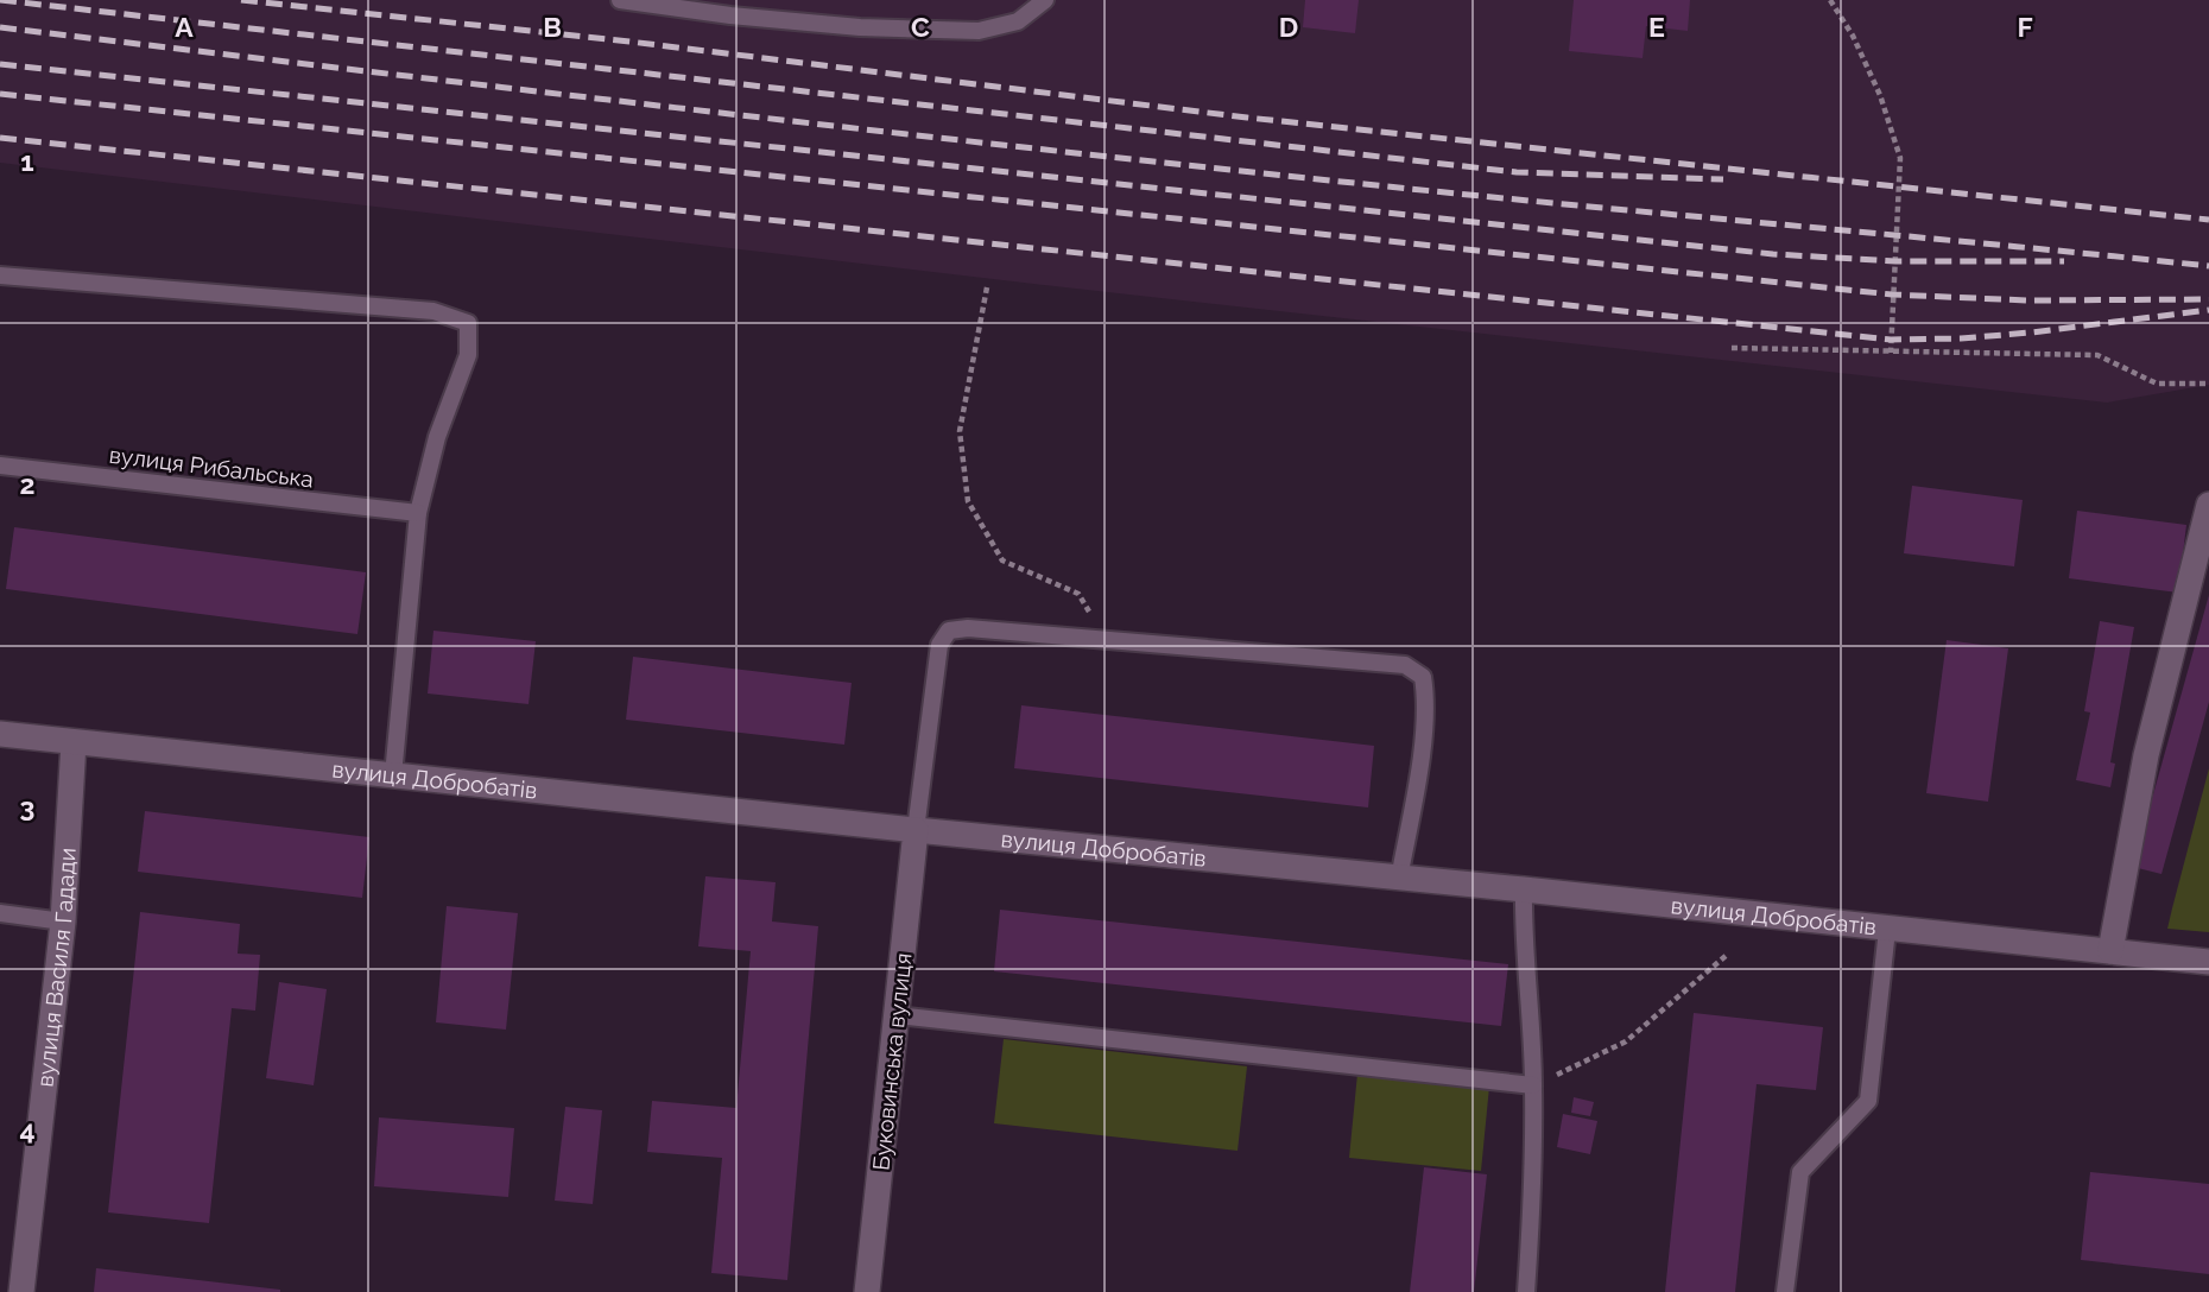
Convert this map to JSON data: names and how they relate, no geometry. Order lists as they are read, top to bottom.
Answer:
{
  "streets": {
    "street": ["вулиця Добробатів", "вулиця Василя Гадади", "Буковинська вулиця"],
    "lane": ["вулиця Рибальська"]
  },
  "crossings": [
    ["вулиця Добробатів", "вулиця Василя Гадади"],
    ["вулиця Добробатів", "Буковинська вулиця"]
  ],
  "grid": {
    "columns": [
      "A",
      "B",
      "C",
      "D",
      "E",
      "F"
    ],
    "rows": [
      "1",
      "2",
      "3",
      "4"
    ]
  }
}
